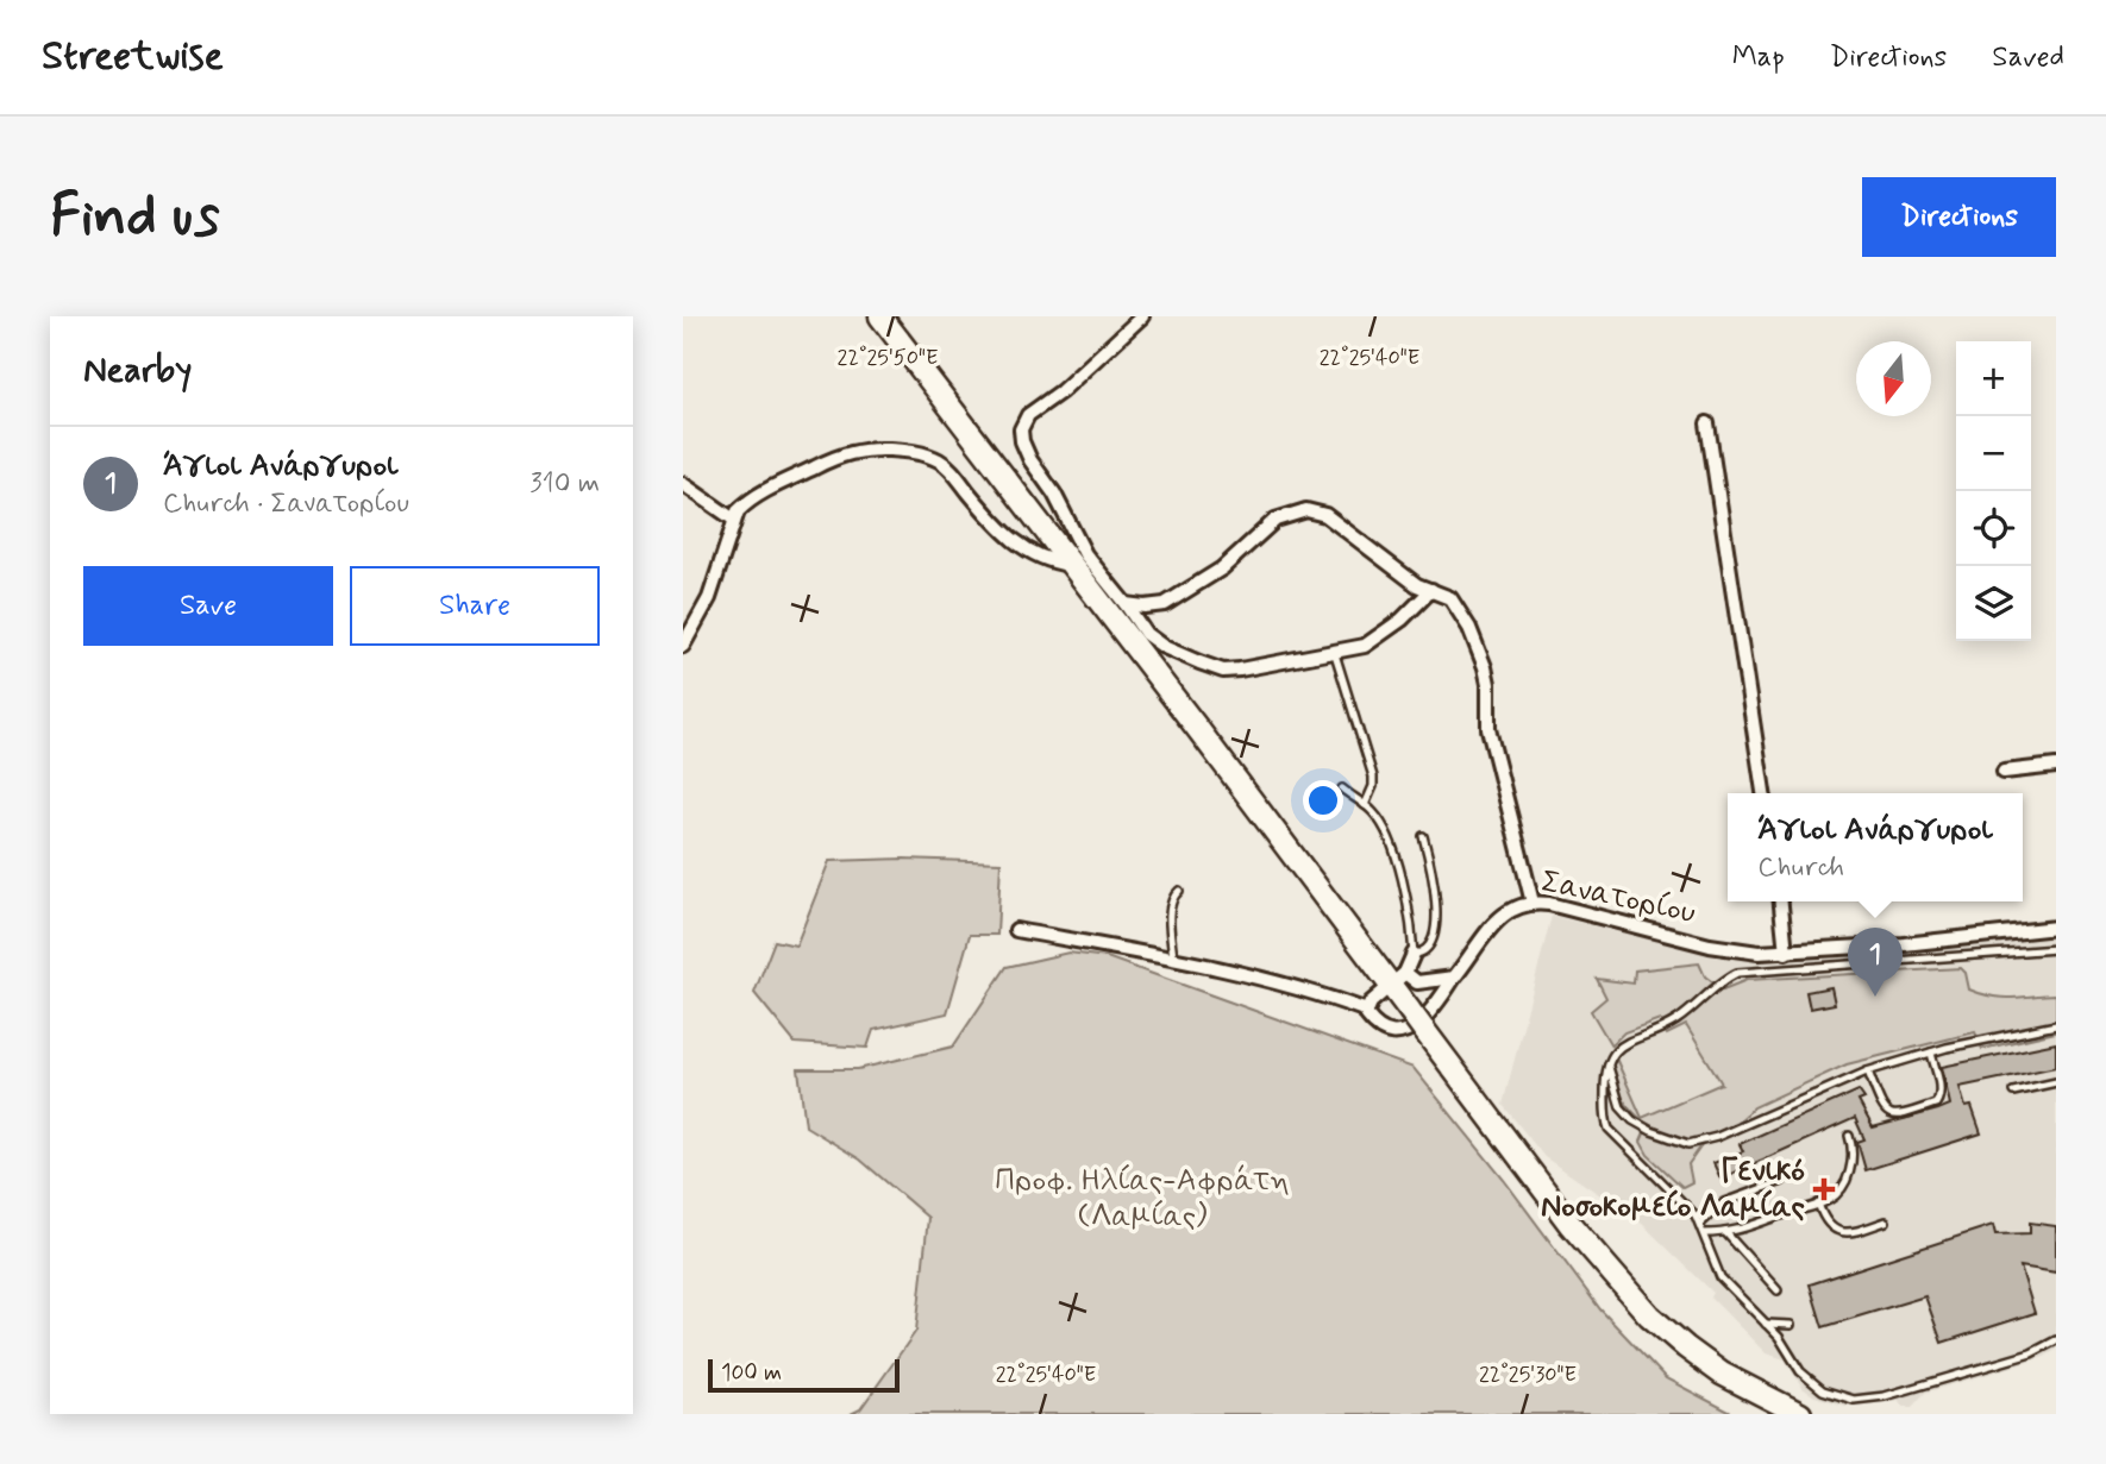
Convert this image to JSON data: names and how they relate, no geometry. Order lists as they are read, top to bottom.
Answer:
{
  "streets": {
    "street": ["Σανατορίου"]
  },
  "parks": ["Προφ. Ηλίας-Αφράτη (Λαμίας)"],
  "places": {
    "health": ["Γενικό Νοσοκομείο Λαμίας"]
  },
  "scale_bar": "100 m",
  "north": "bottom",
  "page": {
    "header": "Streetwise",
    "nav": ["Map", "Directions", "Saved"],
    "buttons": [
      "Directions",
      ["Save", "Share"]
    ],
    "title": "Find us",
    "heading": "Nearby",
    "map_buttons": ["+", "−"],
    "list": [
      {
        "mark": "1",
        "name": "Άγιοι Ανάργυροι",
        "note": "Church · Σανατορίου",
        "value": "310 m"
      }
    ],
    "popup": ["Άγιοι Ανάργυροι", "Church"],
    "pins": "1",
    "scale": "100 m"
  },
  "coordinates": ["22°25'50\"E", "22°25'40\"E", "22°25'30\"E"]
}
